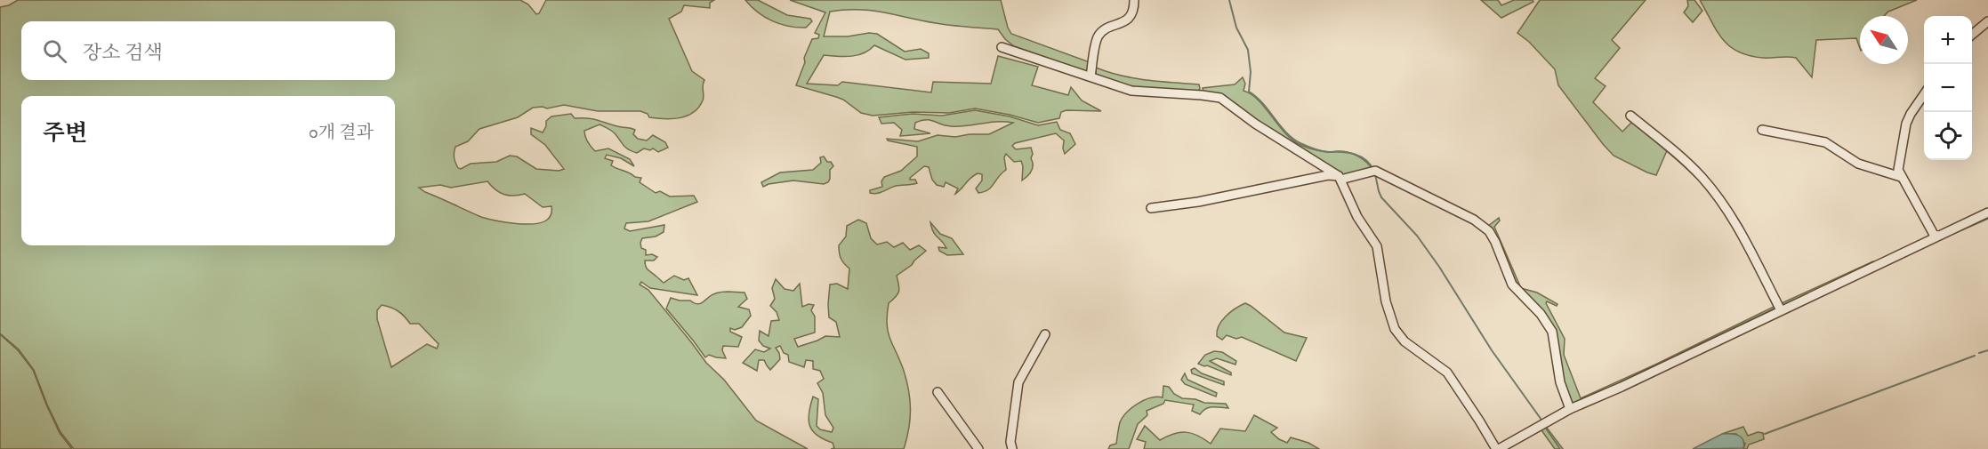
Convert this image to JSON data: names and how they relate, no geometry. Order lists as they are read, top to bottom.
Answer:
{
  "north": "top left",
  "page": {
    "map_buttons": ["+", "−"],
    "search": "장소 검색",
    "heading": ["주변", "0개 결과"]
  }
}
